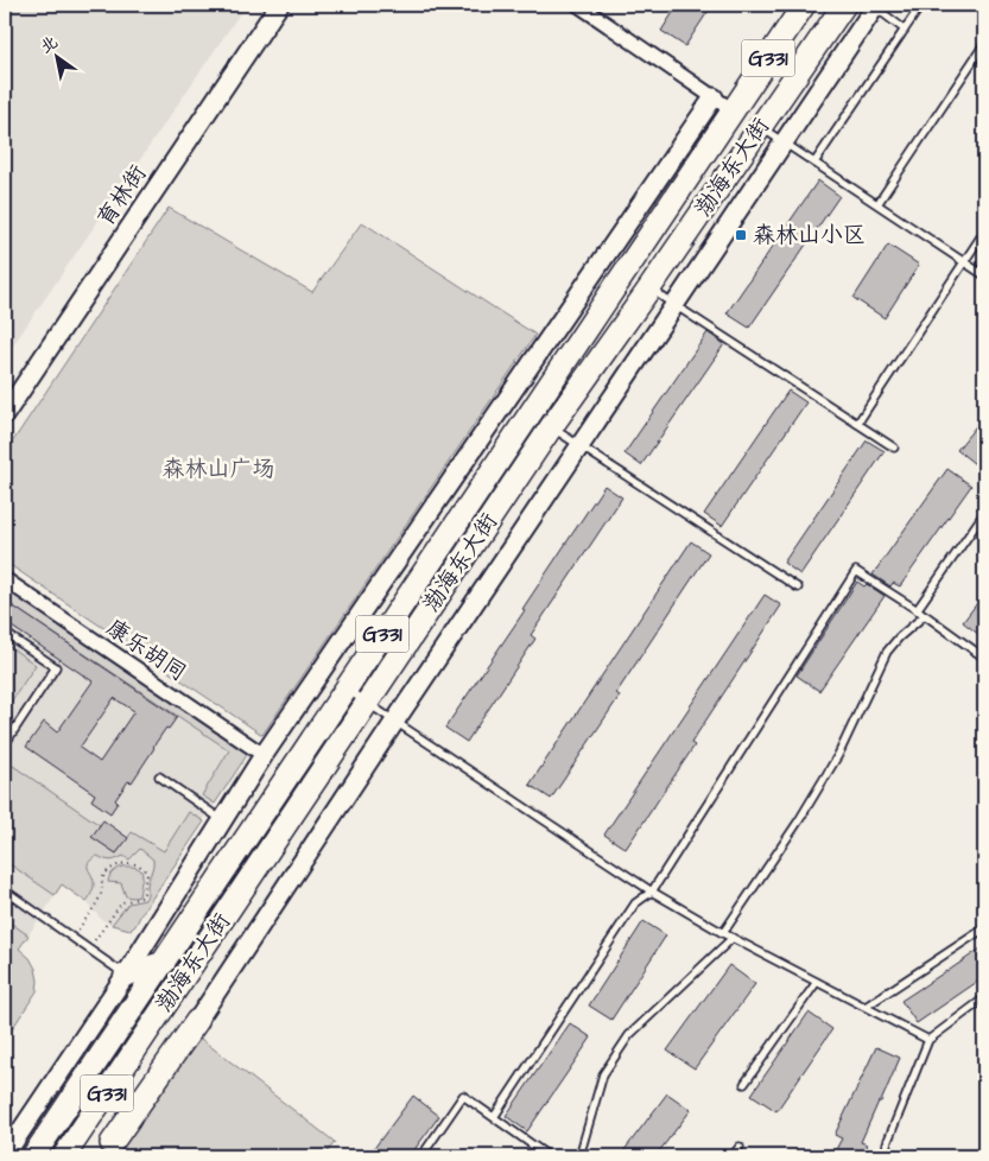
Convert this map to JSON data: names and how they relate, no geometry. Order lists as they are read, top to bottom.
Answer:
{
  "streets": {
    "highway": ["G331", "渤海东大街"],
    "street": ["育林街", "康乐胡同"]
  },
  "parks": ["森林山广场"],
  "places": {
    "transit": ["森林山小区"]
  },
  "north": "top left"
}
